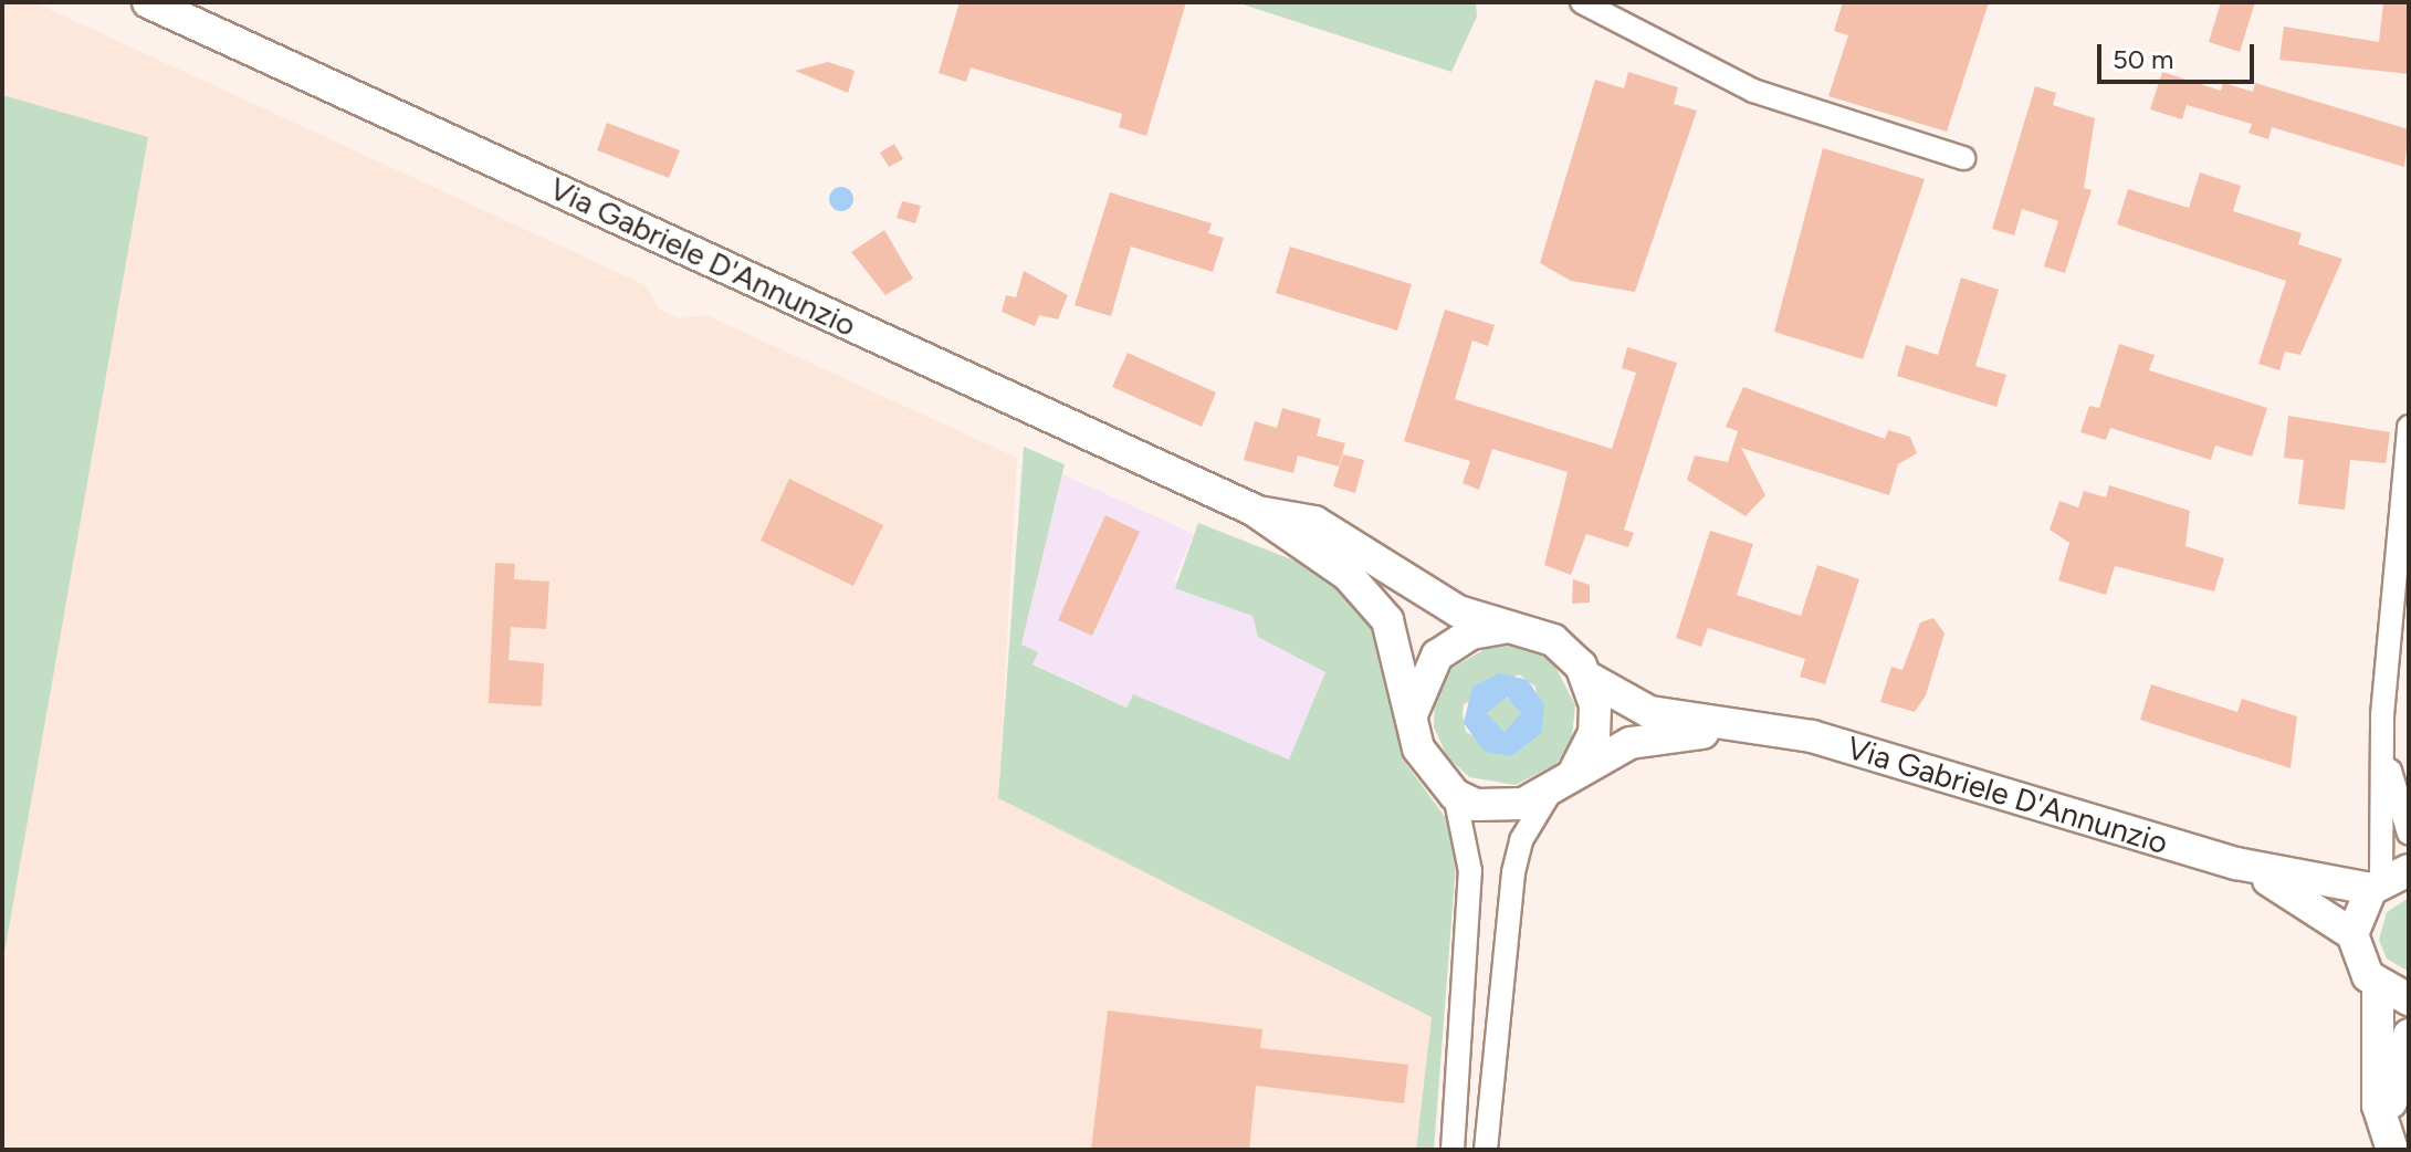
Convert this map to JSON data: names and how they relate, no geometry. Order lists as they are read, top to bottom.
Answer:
{
  "streets": {
    "main road": ["Via Gabriele D'Annunzio"]
  },
  "scale_bar": "50 m"
}
